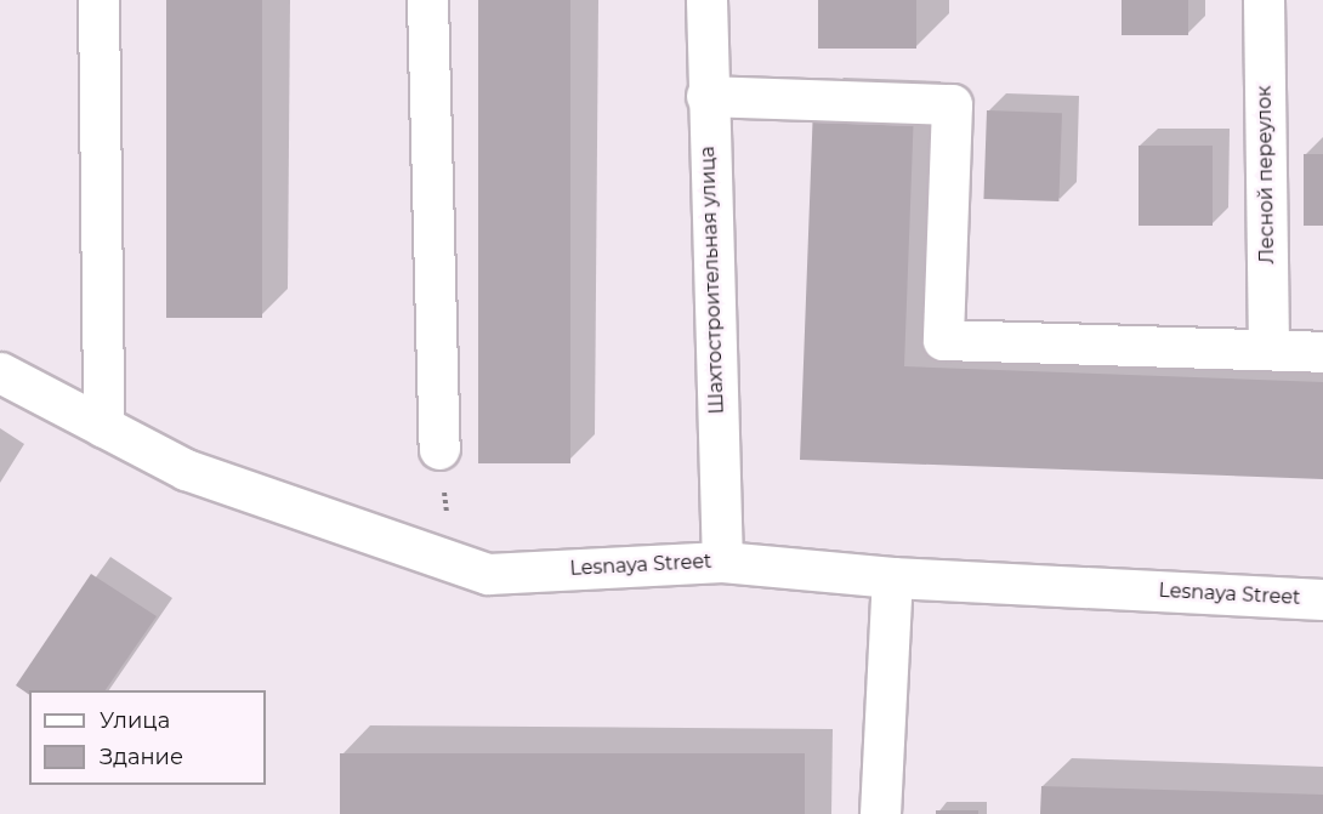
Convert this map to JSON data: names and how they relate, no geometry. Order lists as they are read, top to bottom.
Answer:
{
  "streets": {
    "street": ["Лесной переулок", "Шахтостроительная улица", "Lesnaya Street"]
  },
  "crossings": [
    ["Шахтостроительная улица", "Lesnaya Street"]
  ],
  "legend": ["Улица", "Здание"]
}
